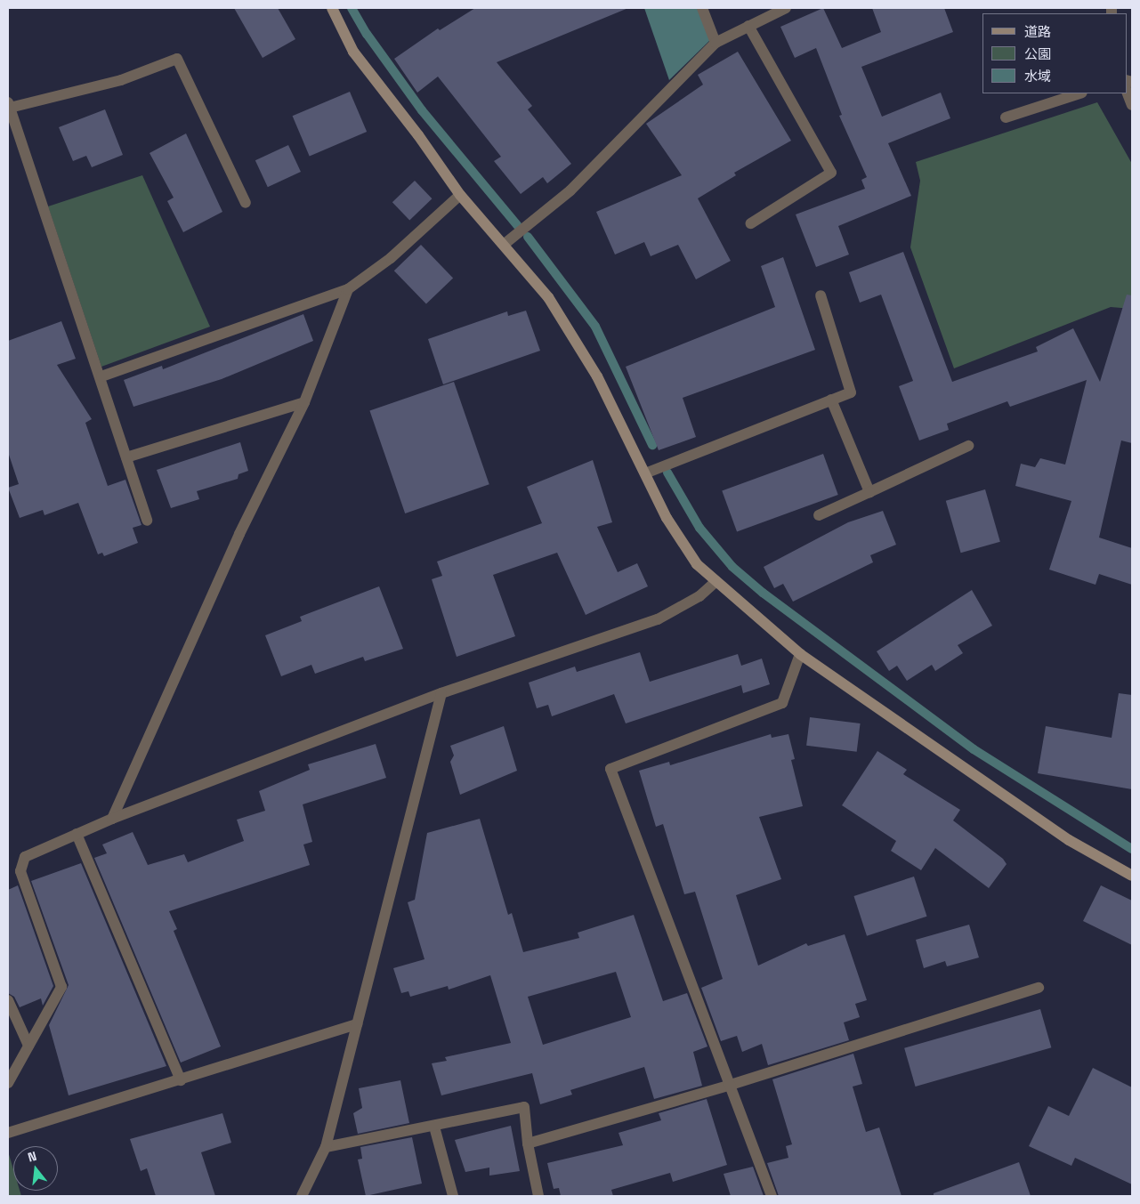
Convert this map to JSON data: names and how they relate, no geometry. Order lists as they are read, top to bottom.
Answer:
{
  "legend": ["道路", "公園", "水域"],
  "north": "top"
}
